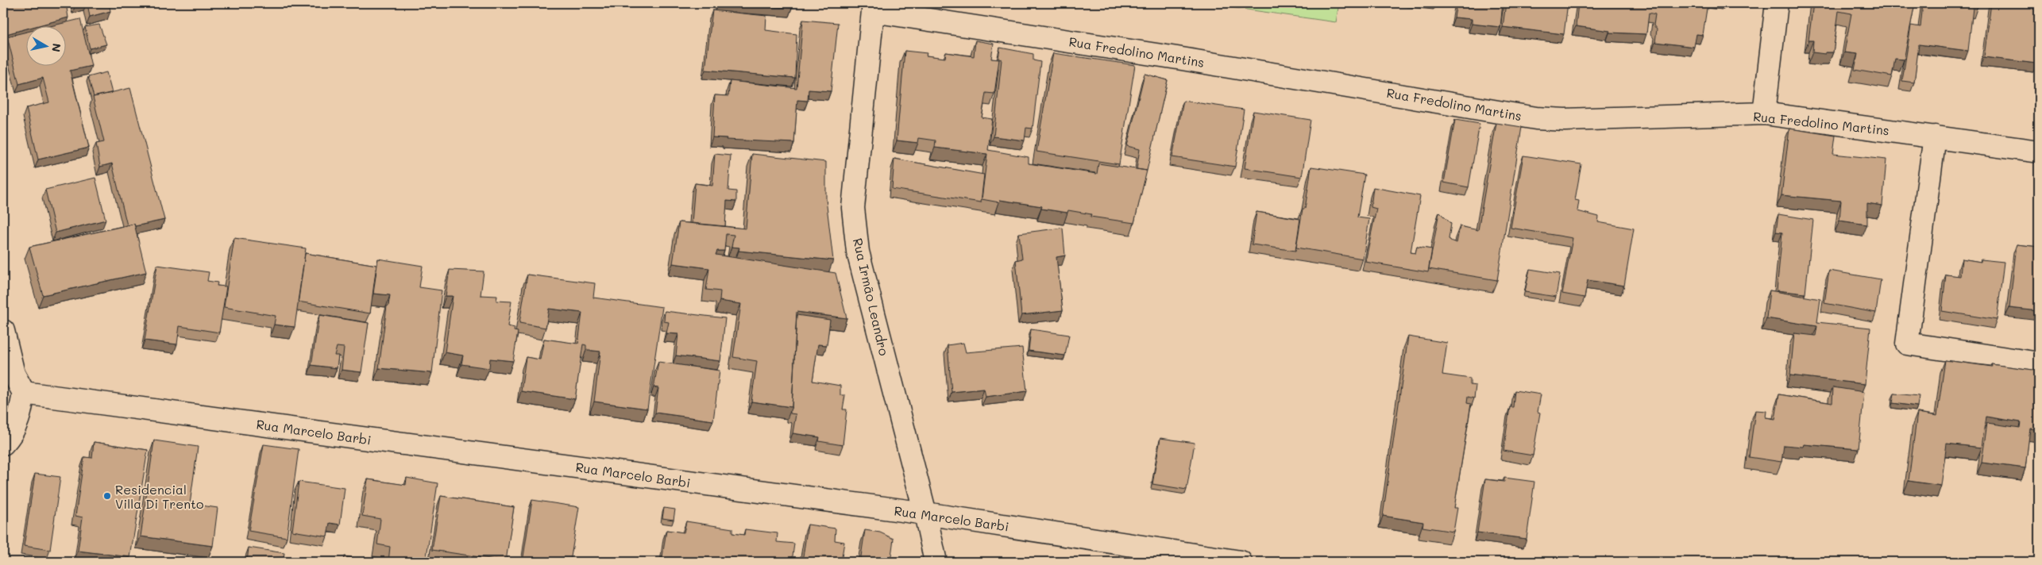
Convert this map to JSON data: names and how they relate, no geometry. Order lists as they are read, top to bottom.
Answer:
{
  "streets": {
    "street": ["Rua Fredolino Martins", "Rua Irmão Leandro", "Rua Marcelo Barbi"]
  },
  "crossings": [
    ["Rua Fredolino Martins", "Rua Irmão Leandro"],
    ["Rua Irmão Leandro", "Rua Marcelo Barbi"]
  ],
  "places": ["Residencial Villa Di Trento"],
  "north": "right"
}
